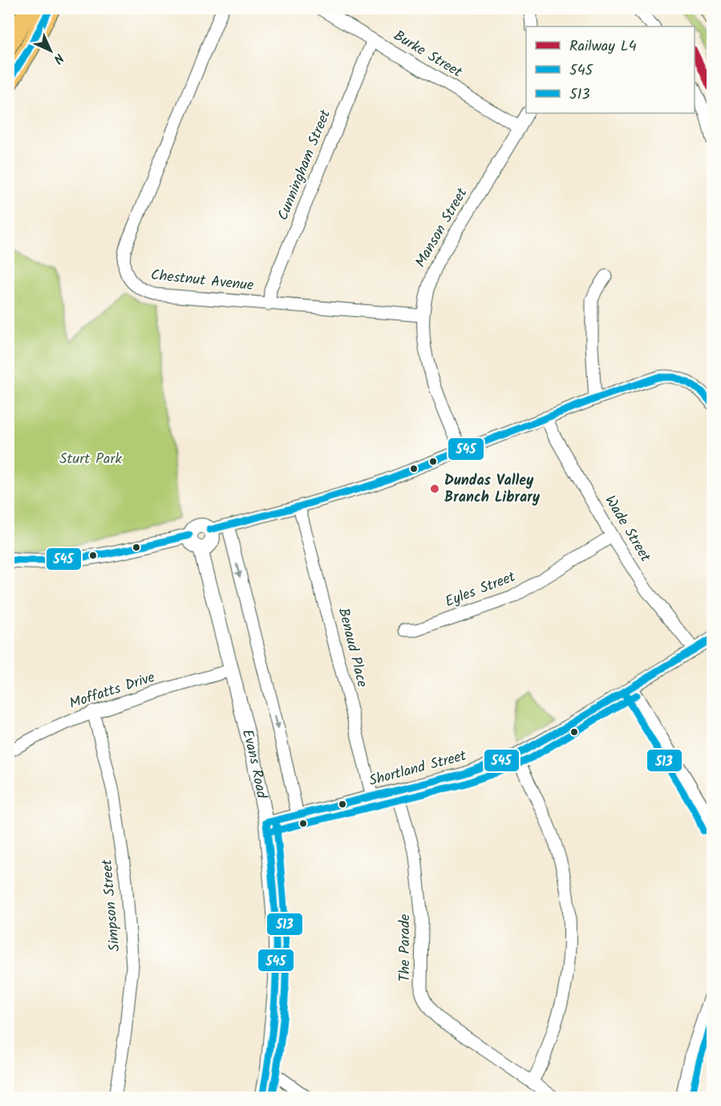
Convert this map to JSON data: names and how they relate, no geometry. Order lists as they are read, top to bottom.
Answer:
{
  "streets": {
    "street": [
      "Burke Street",
      "Cunningham Street",
      "Manson Street",
      "Chestnut Avenue",
      "Wade Street",
      "Eyles Street",
      "Benaud Place",
      "Moffatts Drive",
      "Evans Road",
      "Shortland Street",
      "Simpson Street",
      "The Parade"
    ]
  },
  "crossings": [
    ["Burke Street", "Cunningham Street"],
    ["Burke Street", "Manson Street"],
    ["Cunningham Street", "Chestnut Avenue"],
    ["Manson Street", "Chestnut Avenue"],
    ["Wade Street", "Eyles Street"],
    ["Wade Street", "Shortland Street"],
    ["Benaud Place", "Shortland Street"],
    ["Moffatts Drive", "Evans Road"],
    ["Moffatts Drive", "Simpson Street"],
    ["Evans Road", "Shortland Street"],
    ["Shortland Street", "The Parade"]
  ],
  "parks": ["Sturt Park"],
  "places": ["Dundas Valley Branch Library"],
  "lines": ["transit line 545", "rail line L4", "transit line 513"],
  "legend": ["Railway L4", "545", "513"],
  "north": "bottom right"
}
